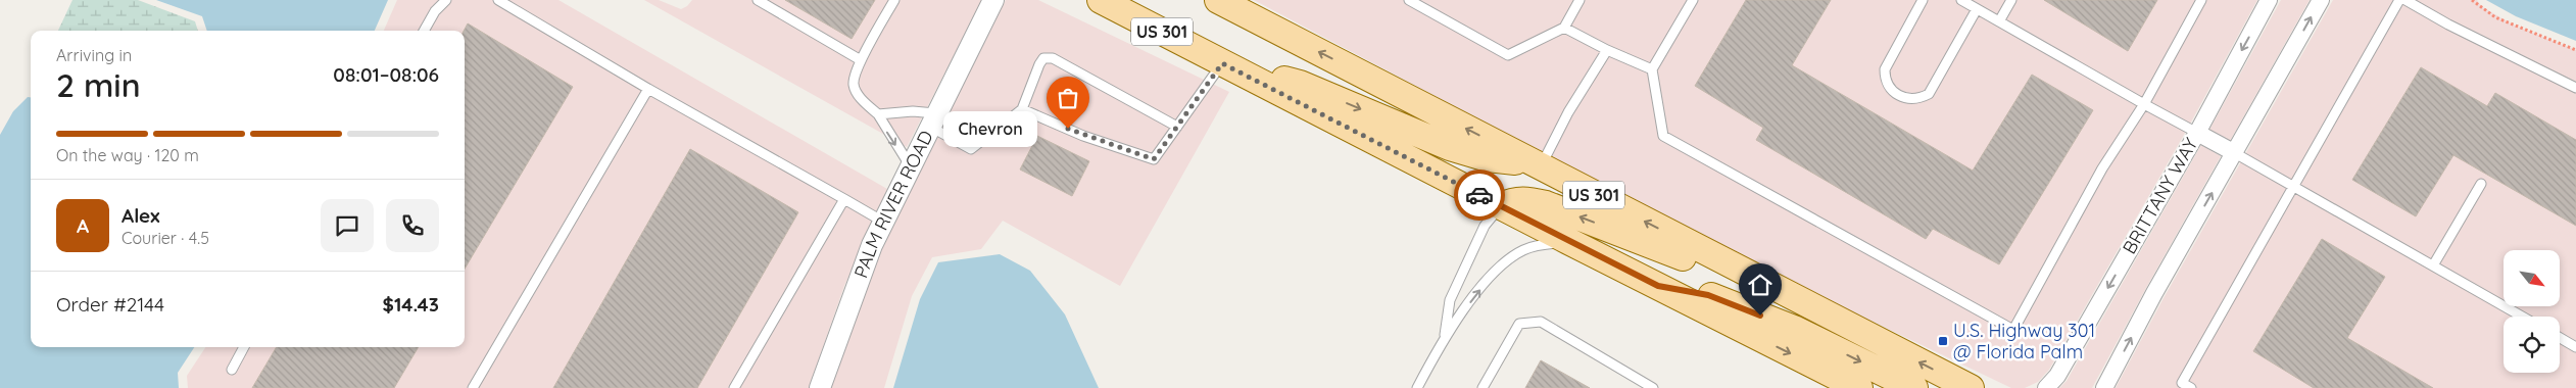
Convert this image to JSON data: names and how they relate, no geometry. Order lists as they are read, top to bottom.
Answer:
{
  "streets": {
    "main road": ["US 301"],
    "street": ["BRITTANY WAY", "PALM RIVER ROAD"]
  },
  "places": {
    "other": ["Chevron"],
    "transit": ["U.S. Highway 301 @ Florida Palm"]
  },
  "north": "bottom right",
  "page": {
    "heading": ["2 min", "Arriving in", "08:01–08:06"],
    "panel": [
      "Alex",
      "Courier · 4.5",
      "Order #2144",
      "$14.43"
    ],
    "bubble": "Chevron",
    "bar": "On the way · 120 m",
    "round": "A"
  }
}
